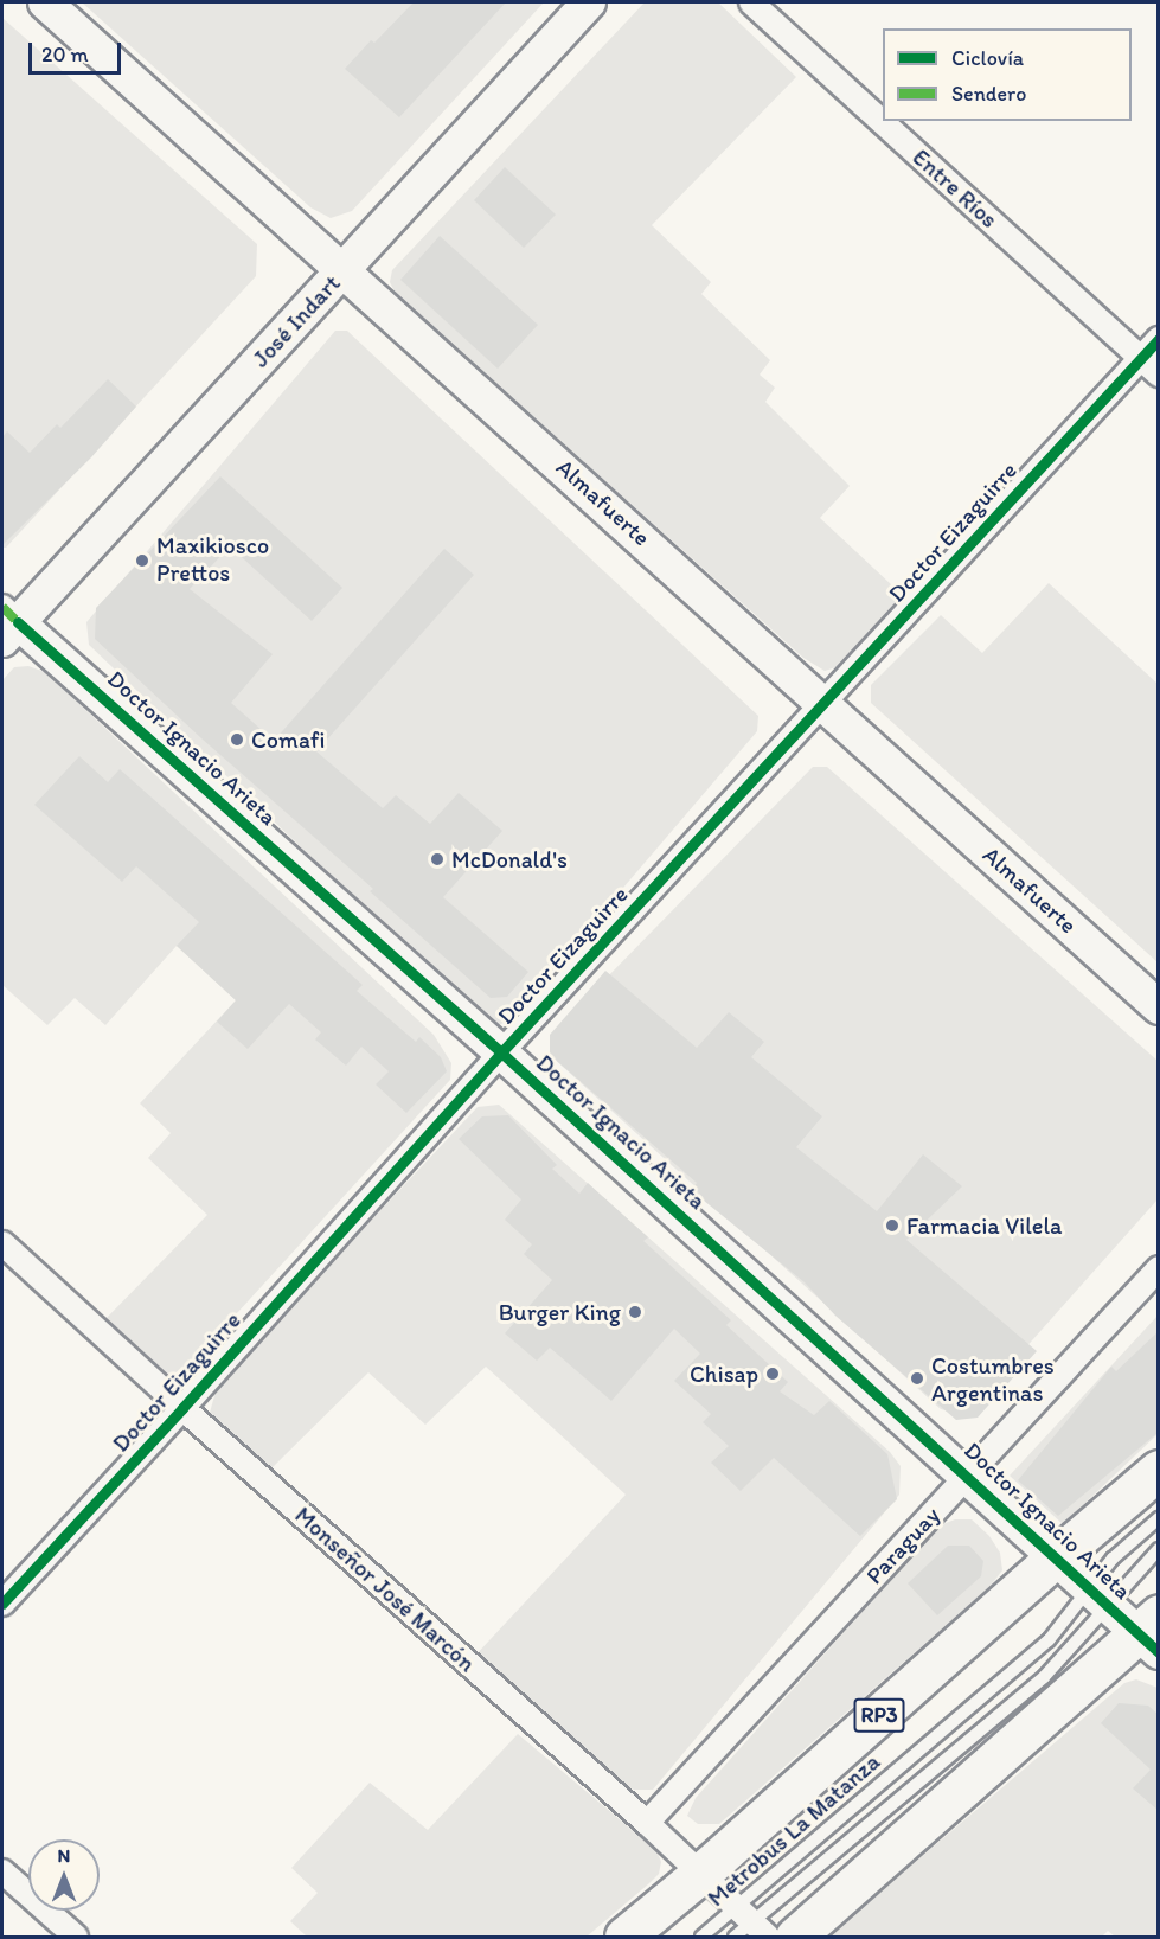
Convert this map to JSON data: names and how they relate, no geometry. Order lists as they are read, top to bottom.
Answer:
{
  "streets": {
    "highway": ["RP3"],
    "street": [
      "Entre Ríos",
      "José Indart",
      "Almafuerte",
      "Doctor Eizaguirre",
      "Doctor Ignacio Arieta",
      "Paraguay",
      "Monseñor José Marcón"
    ],
    "lane": ["Metrobus La Matanza"]
  },
  "crossings": [
    ["Entre Ríos", "Doctor Eizaguirre"],
    ["José Indart", "Almafuerte"],
    ["José Indart", "Doctor Ignacio Arieta"],
    ["Almafuerte", "Doctor Eizaguirre"],
    ["Doctor Eizaguirre", "Doctor Ignacio Arieta"],
    ["Doctor Eizaguirre", "Monseñor José Marcón"],
    ["Doctor Ignacio Arieta", "Paraguay"],
    ["Doctor Ignacio Arieta", "RP3"],
    ["Doctor Ignacio Arieta", "Metrobus La Matanza"],
    ["Paraguay", "Monseñor José Marcón"],
    ["Monseñor José Marcón", "RP3"],
    ["Monseñor José Marcón", "Metrobus La Matanza"]
  ],
  "places": [
    "Maxikiosco Prettos",
    "Comafi",
    "McDonald's",
    "Farmacia Vilela",
    "Burger King",
    "Chisap",
    "Costumbres Argentinas"
  ],
  "legend": ["Ciclovía", "Sendero"],
  "scale_bar": "20 m",
  "north": "top"
}
